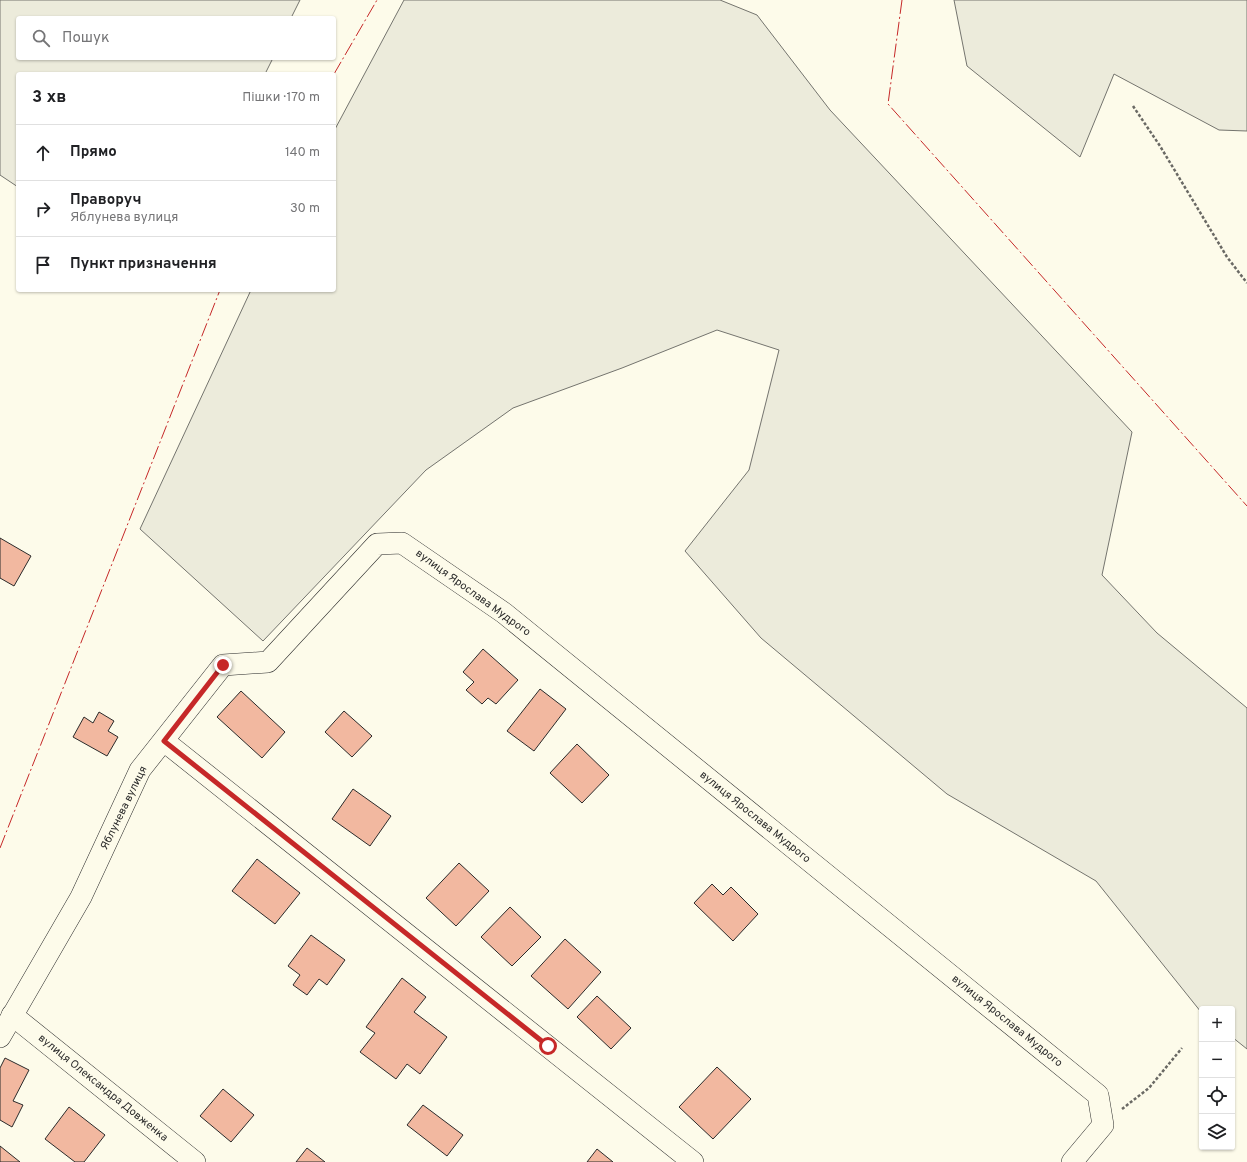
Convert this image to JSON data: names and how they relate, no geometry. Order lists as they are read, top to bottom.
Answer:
{
  "streets": {
    "street": ["вулиця Ярослава Мудрого", "Яблунева вулиця", "вулиця Олександра Довженка"]
  },
  "crossings": [
    ["вулиця Ярослава Мудрого", "Яблунева вулиця"],
    ["Яблунева вулиця", "вулиця Олександра Довженка"]
  ],
  "page": {
    "search": "Пошук",
    "heading": ["3 хв", "Пішки · 170 m"],
    "list": [
      ["Прямо", "140 m"],
      ["Праворуч", "Яблунева вулиця", "30 m"],
      "Пункт призначення"
    ],
    "map_buttons": ["+", "−"]
  }
}
